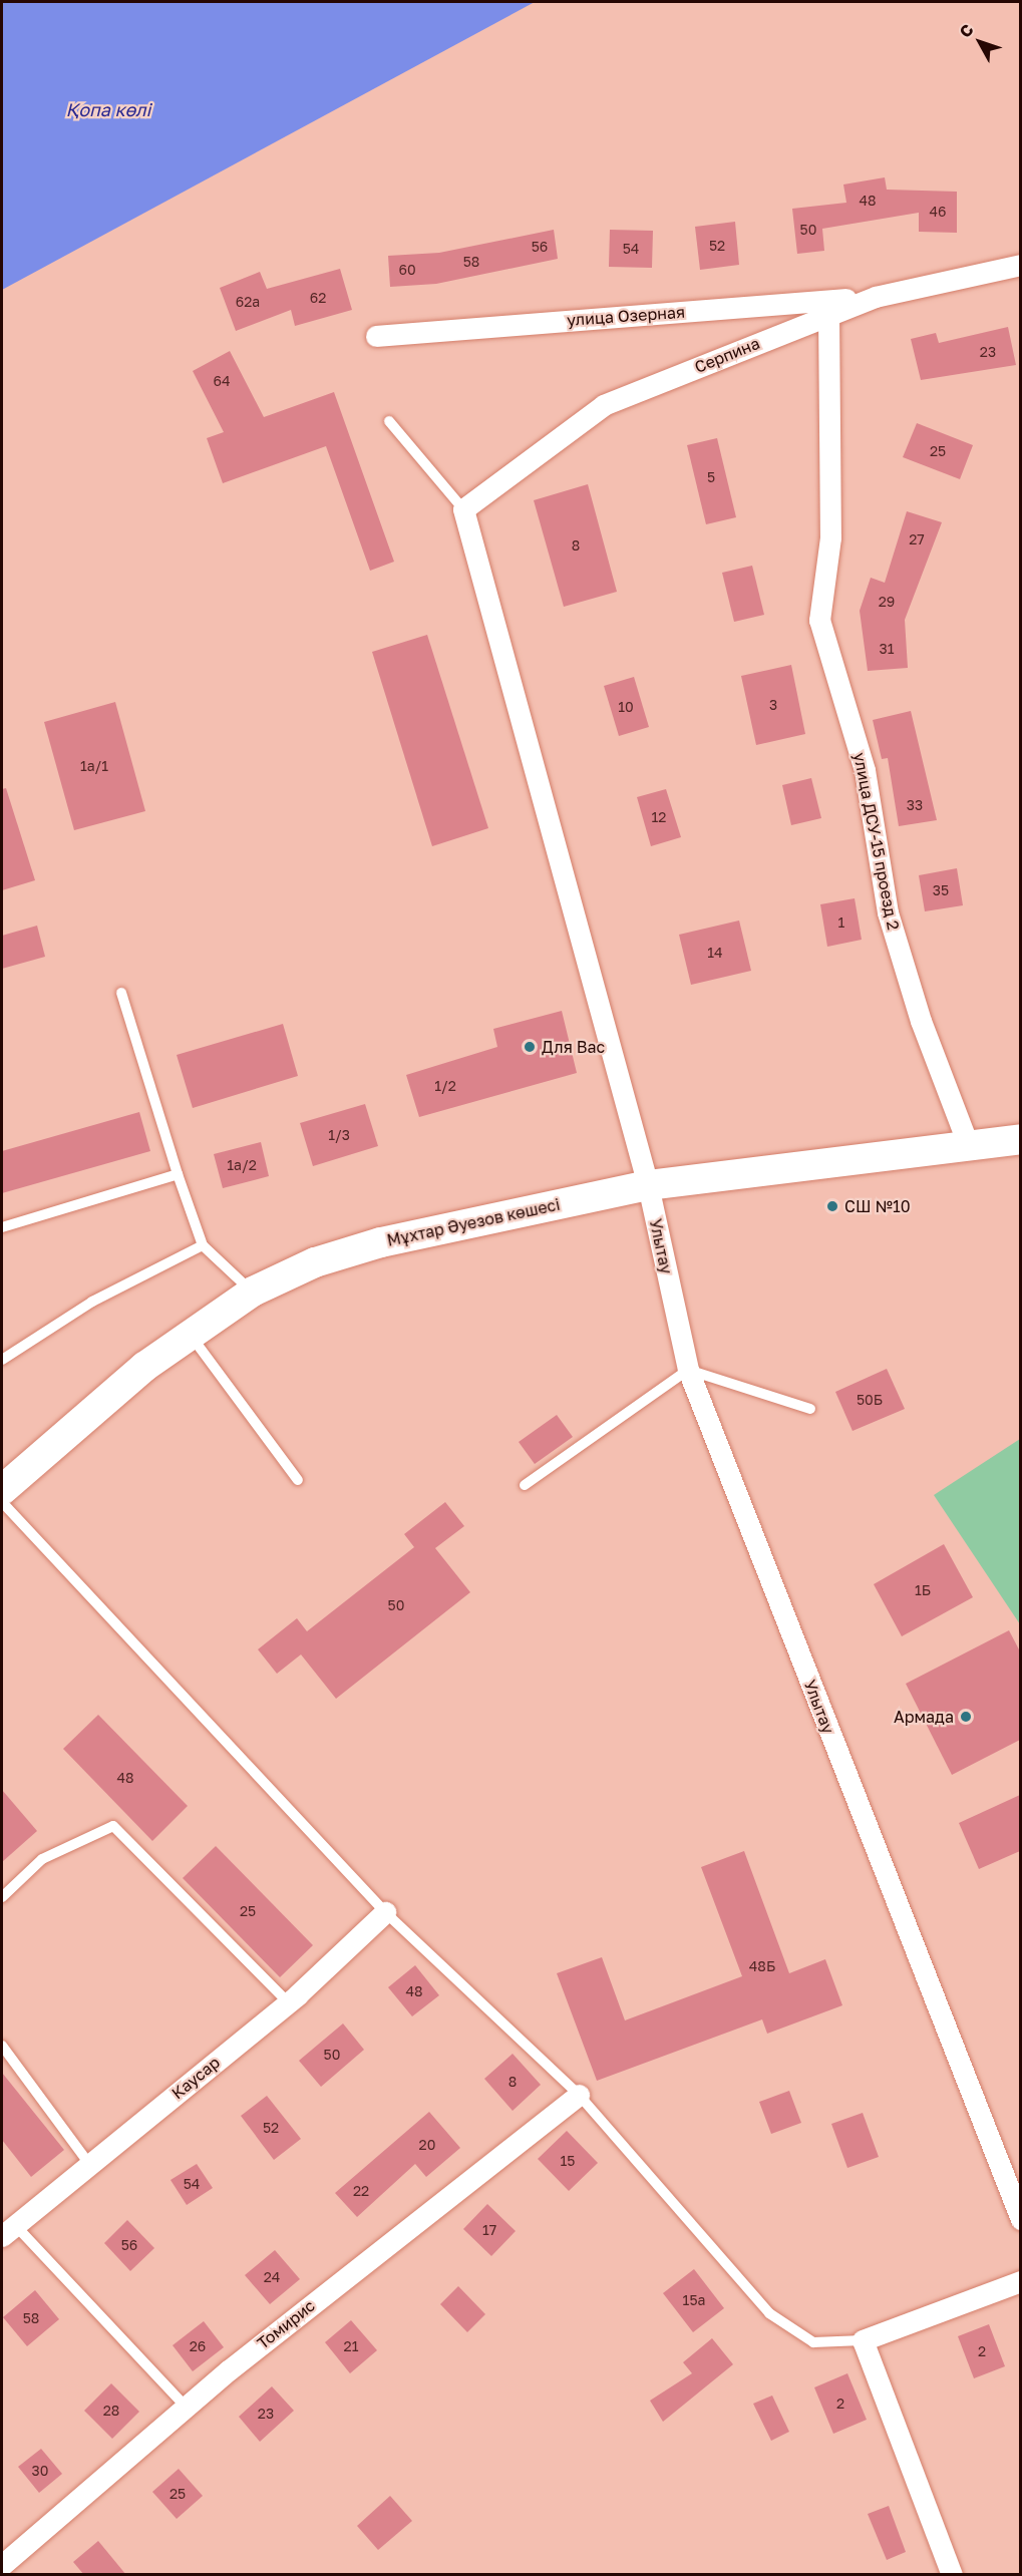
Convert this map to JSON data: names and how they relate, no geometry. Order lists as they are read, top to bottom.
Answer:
{
  "streets": {
    "main road": ["Мұхтар Әуезов көшесі"],
    "street": [
      "улица Озерная",
      "Серпина",
      "улица ДСУ-15 проезд 2",
      "Улытау",
      "Каусар",
      "Томирис"
    ]
  },
  "crossings": [
    ["улица Озерная", "Серпина"],
    ["Серпина", "улица ДСУ-15 проезд 2"],
    ["улица ДСУ-15 проезд 2", "Мұхтар Әуезов көшесі"],
    ["Мұхтар Әуезов көшесі", "Улытау"]
  ],
  "water": ["Қопа көлі"],
  "places": ["Для Вас", "СШ №10", "Армада"],
  "house_numbers": [
    "48",
    "46",
    "50",
    "52",
    "56",
    "54",
    "58",
    "60",
    "62",
    "62а",
    "23",
    "64",
    "25",
    "5",
    "27",
    "8",
    "29",
    "31",
    "3",
    "10",
    "1а/1",
    "33",
    "12",
    "35",
    "1",
    "14",
    "1/2",
    "1/3",
    "1а/2",
    "50Б",
    "1Б",
    "50",
    "48",
    "25",
    "48Б",
    "48",
    "50",
    "8",
    "52",
    "20",
    "15",
    "54",
    "22",
    "17",
    "56",
    "24",
    "15а",
    "58",
    "26",
    "21",
    "2",
    "2",
    "28",
    "23",
    "30",
    "25"
  ],
  "north": "top left"
}
